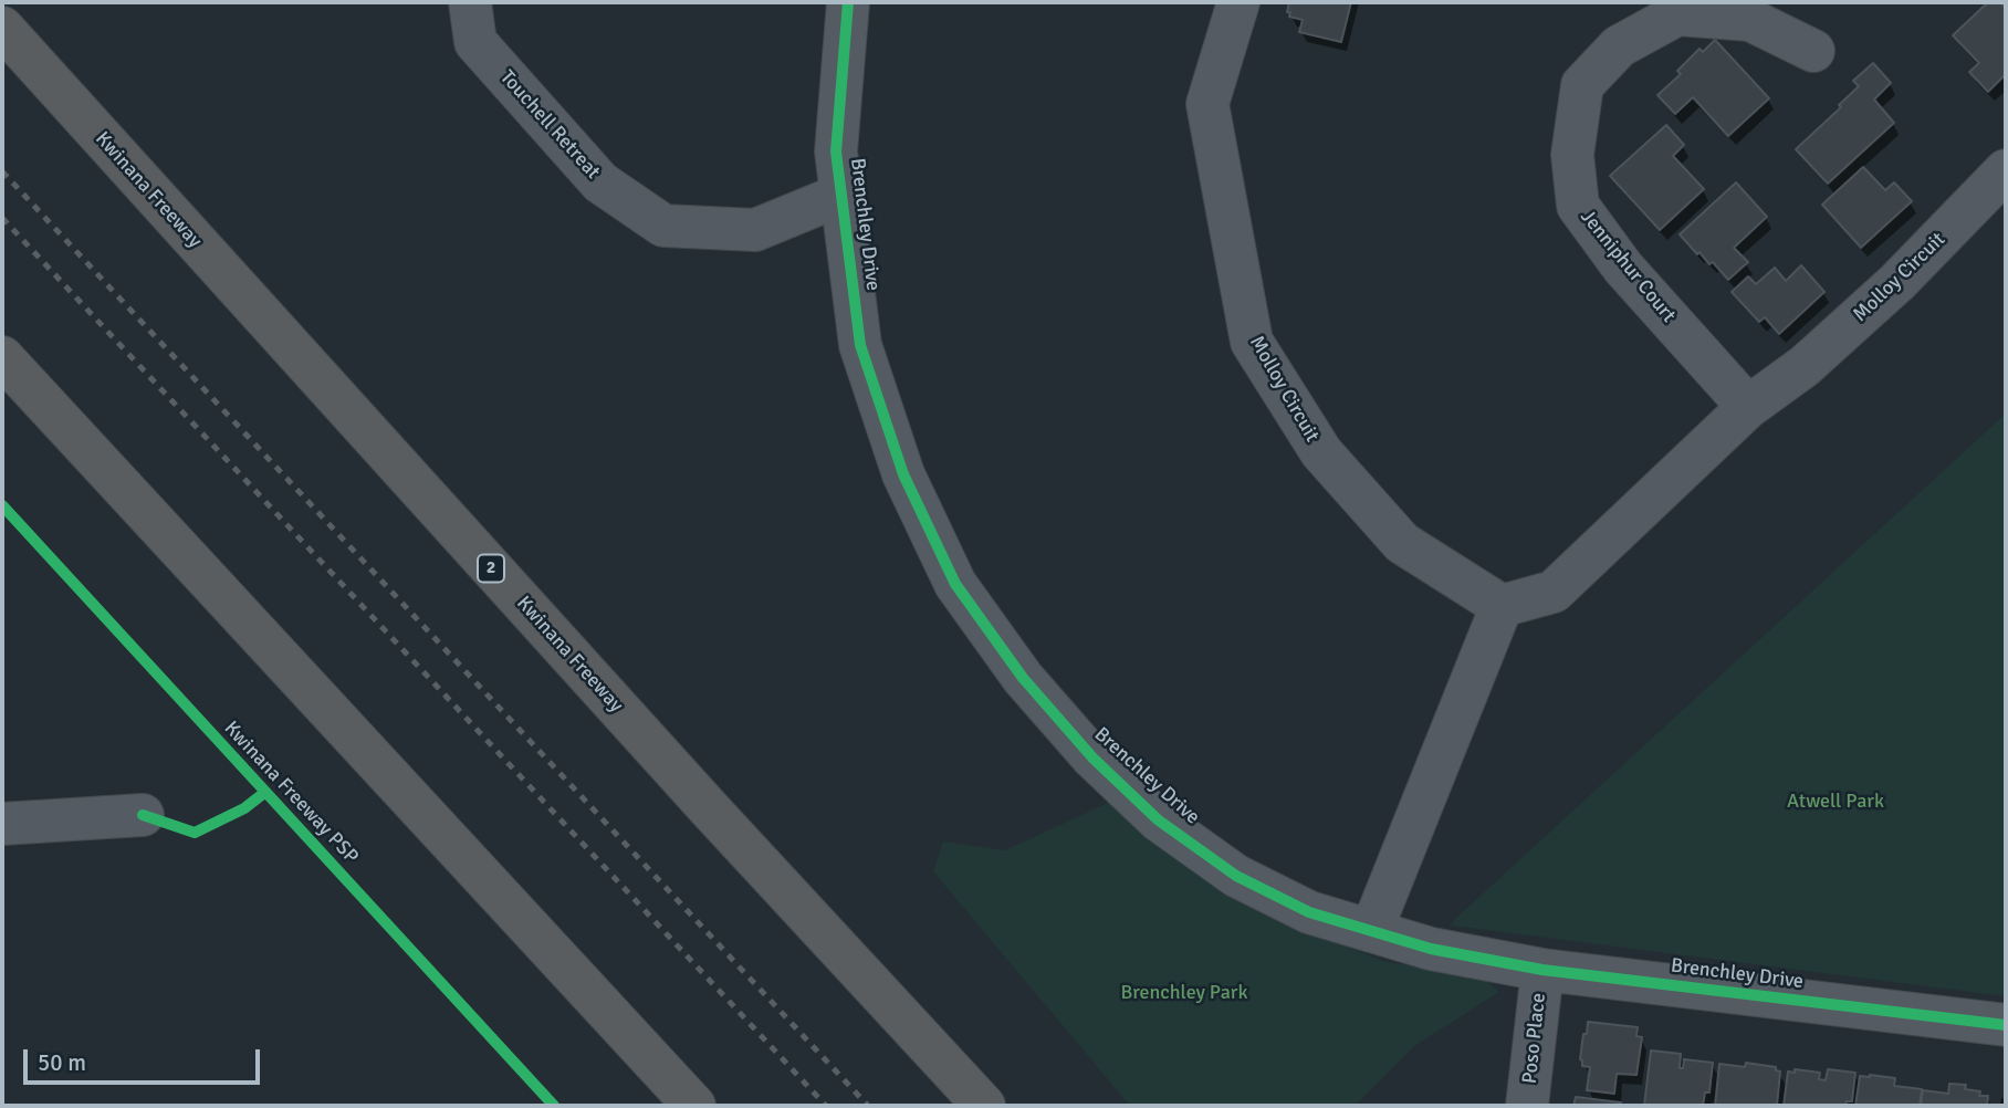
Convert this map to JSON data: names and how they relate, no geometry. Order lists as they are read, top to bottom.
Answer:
{
  "streets": {
    "highway": ["Kwinana Freeway", "2"],
    "street": [
      "Touchell Retreat",
      "Brenchley Drive",
      "Jenniphur Court",
      "Molloy Circuit",
      "Poso Place"
    ],
    "cycle path": ["Kwinana Freeway PSP"]
  },
  "crossings": [
    ["Touchell Retreat", "Brenchley Drive"],
    ["Brenchley Drive", "Poso Place"],
    ["Jenniphur Court", "Molloy Circuit"]
  ],
  "parks": ["Atwell Park", "Brenchley Park"],
  "scale_bar": "50 m"
}
